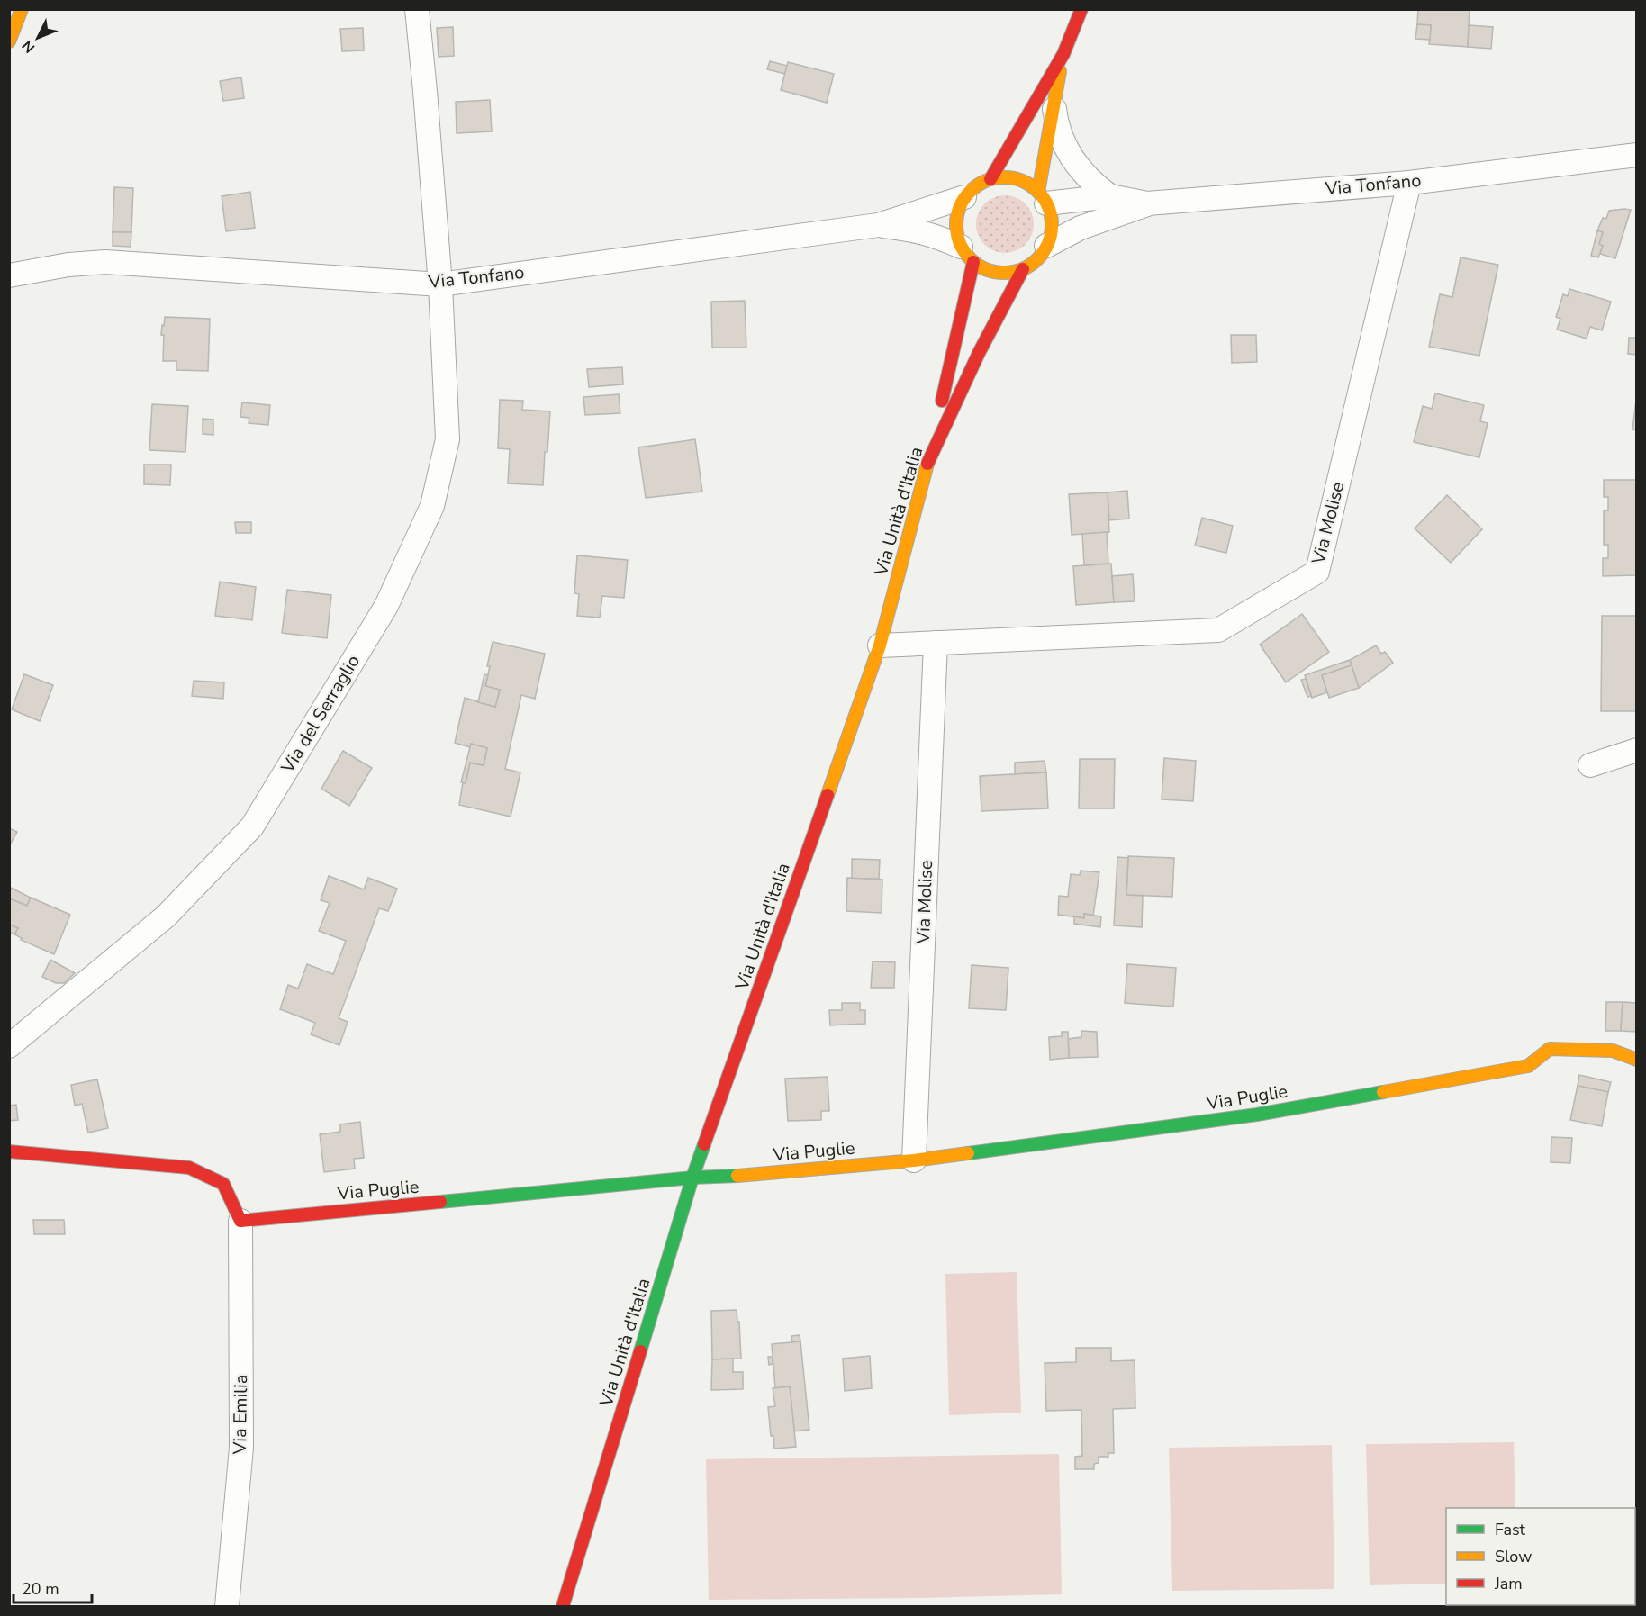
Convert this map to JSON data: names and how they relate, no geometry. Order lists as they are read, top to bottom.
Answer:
{
  "streets": {
    "main road": ["Via Unità d'Italia", "Via Puglie"],
    "street": [
      "Via Tonfano",
      "Via Molise",
      "Via del Serraglio",
      "Via Emilia"
    ]
  },
  "crossings": [
    ["Via Tonfano", "Via Unità d'Italia"],
    ["Via Tonfano", "Via Molise"],
    ["Via Tonfano", "Via del Serraglio"],
    ["Via Unità d'Italia", "Via Molise"],
    ["Via Unità d'Italia", "Via Puglie"],
    ["Via Molise", "Via Puglie"],
    ["Via Puglie", "Via Emilia"]
  ],
  "legend": ["Fast", "Slow", "Jam"],
  "scale_bar": "20 m",
  "north": "bottom left"
}
